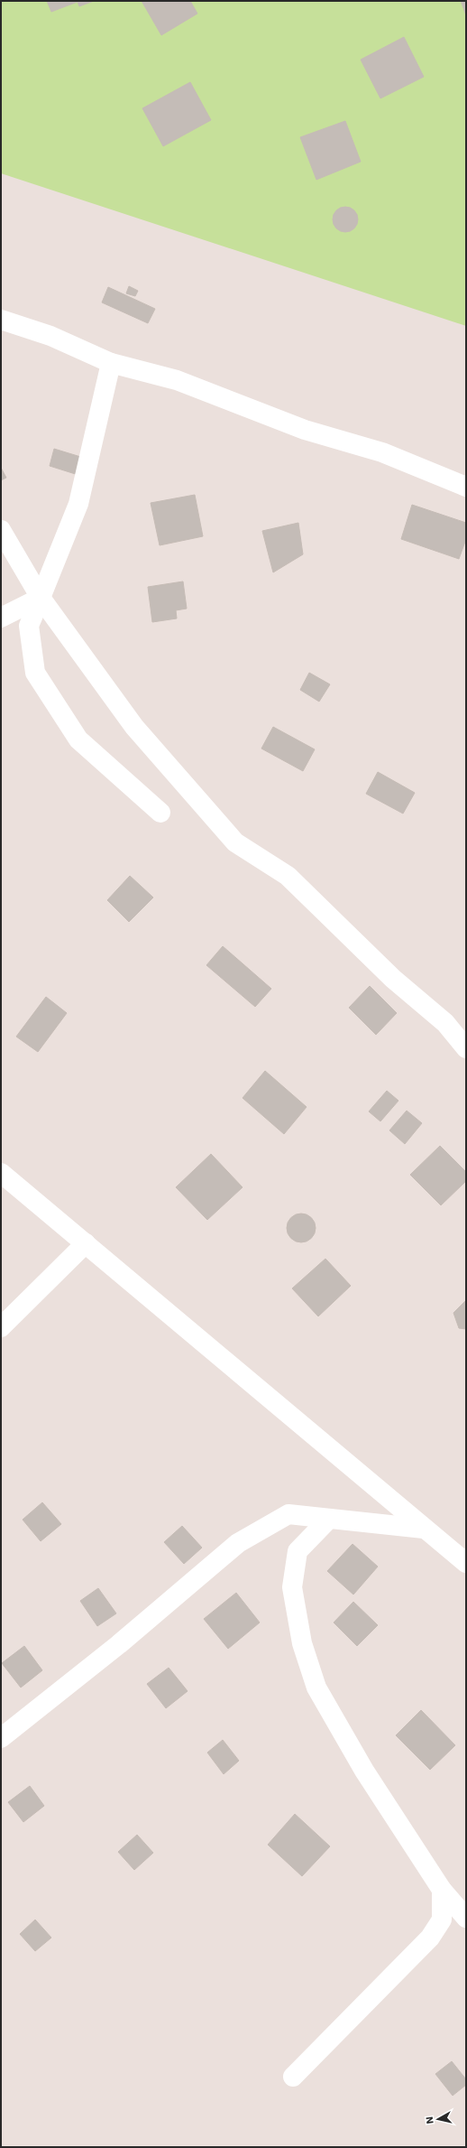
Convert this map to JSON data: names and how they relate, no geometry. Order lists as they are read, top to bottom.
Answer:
{
  "north": "left"
}
